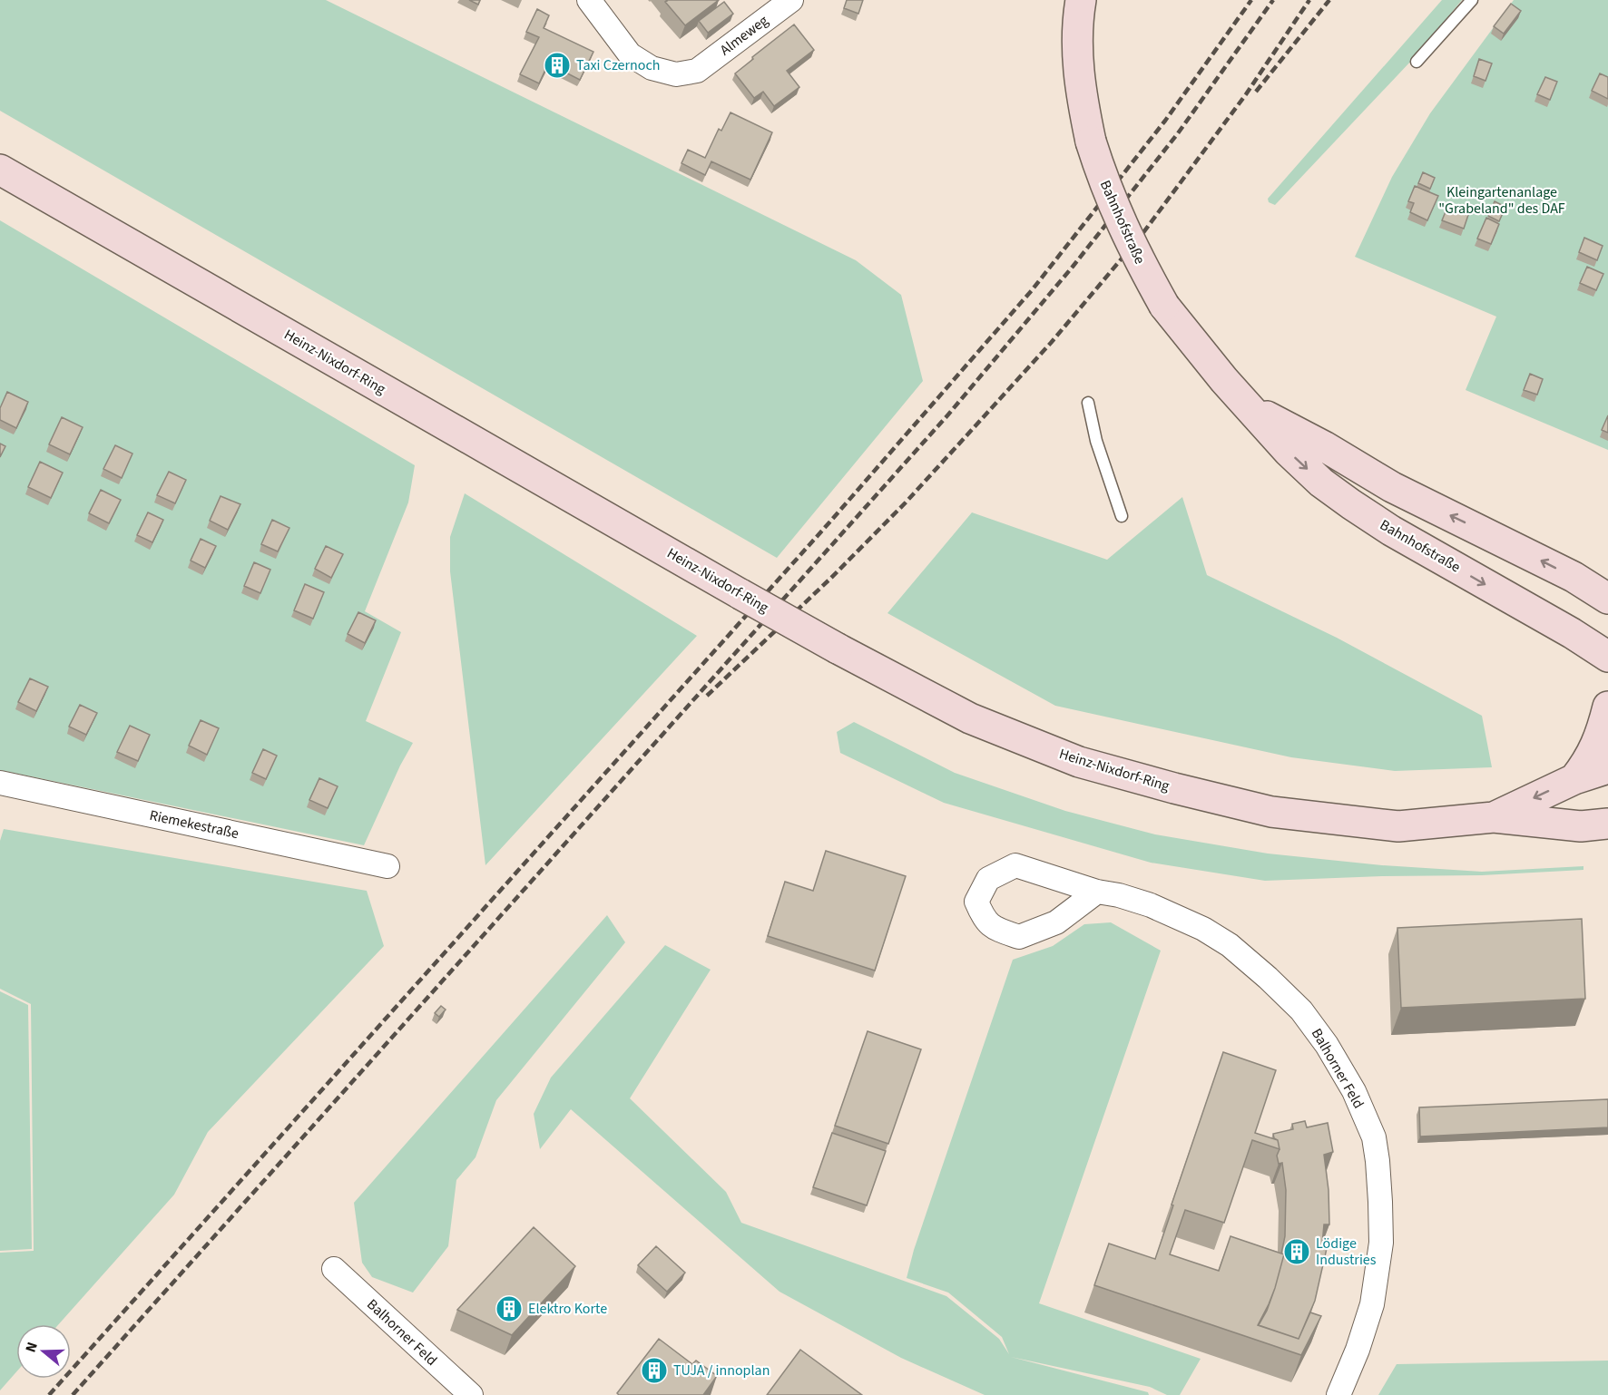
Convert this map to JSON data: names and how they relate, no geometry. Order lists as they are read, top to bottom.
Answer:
{
  "streets": {
    "main road": ["Bahnhofstraße", "Heinz-Nixdorf-Ring"],
    "street": ["Almeweg", "Riemekestraße", "Balhorner Feld"]
  },
  "parks": ["Kleingartenanlage \"Grabeland\" des DAF"],
  "places": {
    "building": [
      "Taxi Czernoch",
      "Lödige Industries",
      "Elektro Korte",
      "TUJA / innoplan"
    ]
  },
  "north": "left"
}
